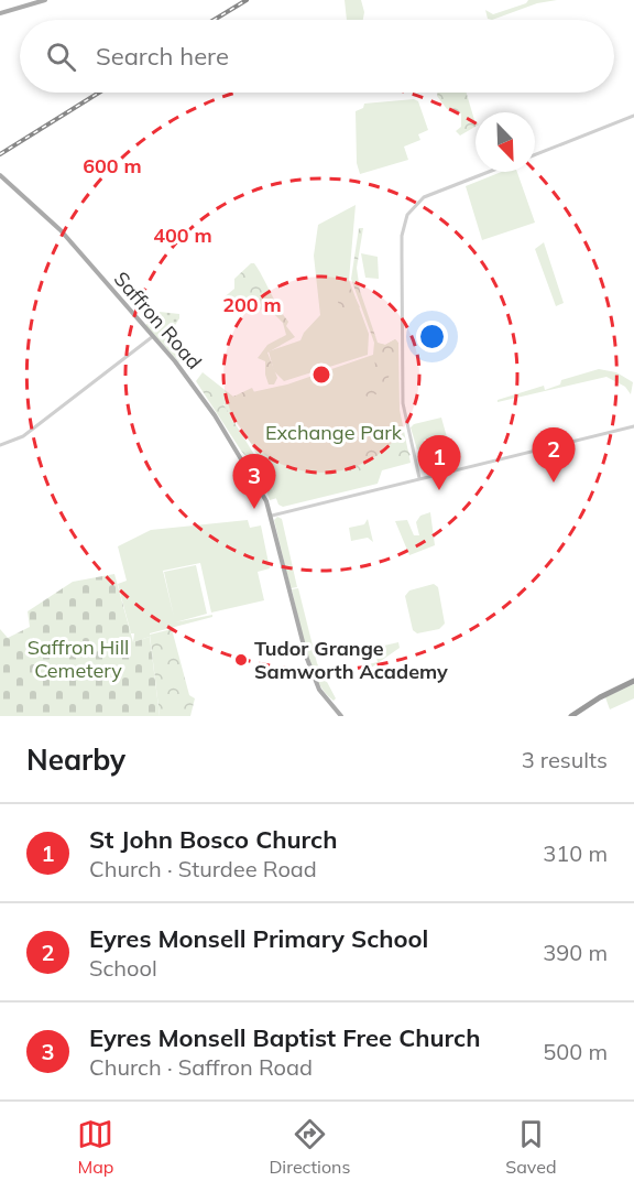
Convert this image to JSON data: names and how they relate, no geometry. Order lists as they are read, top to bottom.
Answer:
{
  "streets": {
    "main road": ["Saffron Road"]
  },
  "parks": ["Exchange Park", "Saffron Hill Cemetery"],
  "places": ["Tudor Grange Samworth Academy"],
  "north": "bottom right",
  "page": {
    "search": "Search here",
    "pins": ["2", "1", "3"],
    "heading": ["Nearby", "3 results"],
    "list": [
      {
        "mark": "1",
        "name": "St John Bosco Church",
        "note": "Church · Sturdee Road",
        "value": "310 m"
      },
      {
        "mark": "2",
        "name": "Eyres Monsell Primary School",
        "note": "School",
        "value": "390 m"
      },
      {
        "mark": "3",
        "name": "Eyres Monsell Baptist Free Church",
        "note": "Church · Saffron Road",
        "value": "500 m"
      }
    ],
    "nav": ["Map", "Directions", "Saved"]
  },
  "rings": ["600 m", "400 m", "200 m"]
}
